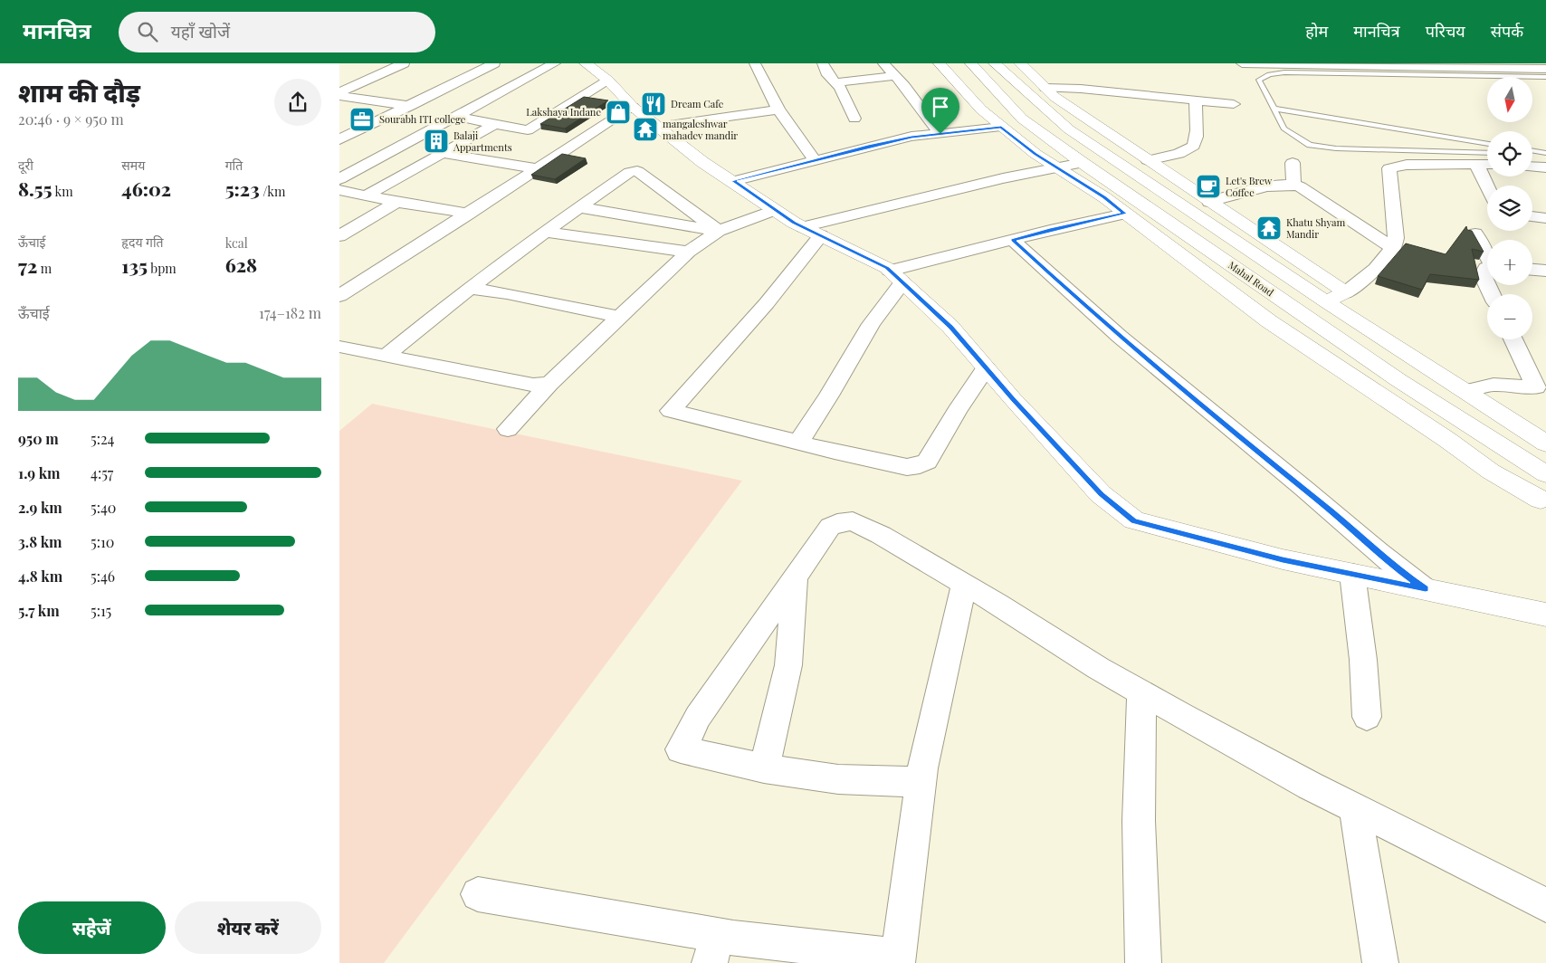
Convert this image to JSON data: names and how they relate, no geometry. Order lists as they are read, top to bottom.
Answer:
{
  "streets": {
    "street": ["Mahal Road"]
  },
  "places": {
    "restaurant": ["Dream Cafe"],
    "shop": ["Lakshaya Indane"],
    "office": ["Sourabh ITI college"],
    "temple": ["mangaleshwar mahadev mandir", "Khatu Shyam Mandir"],
    "building": ["Balaji Appartments"],
    "cafe": ["Let's Brew Coffee"]
  },
  "north": "bottom",
  "page": {
    "header": "मानचित्र",
    "search": "यहाँ खोजें",
    "nav": [
      "होम",
      "मानचित्र",
      "परिचय",
      "संपर्क"
    ],
    "heading": ["शाम की दौड़", "20:46 · 9 × 950 m"],
    "map_buttons": ["+", "−"],
    "stats": [
      ["दूरी", "8.55 km"],
      ["समय", "46:02"],
      ["गति", "5:23 /km"],
      ["ऊँचाई", "72 m"],
      ["हृदय गति", "135 bpm"],
      ["kcal", "628"]
    ],
    "chart": ["ऊँचाई", "174–182 m"],
    "list": [
      {
        "name": "950 m",
        "note": "5:24"
      },
      {
        "name": "1.9 km",
        "note": "4:57"
      },
      {
        "name": "2.9 km",
        "note": "5:40"
      },
      {
        "name": "3.8 km",
        "note": "5:10"
      },
      {
        "name": "4.8 km",
        "note": "5:46"
      },
      {
        "name": "5.7 km",
        "note": "5:15"
      }
    ],
    "buttons": ["सहेजें", "शेयर करें"]
  }
}
